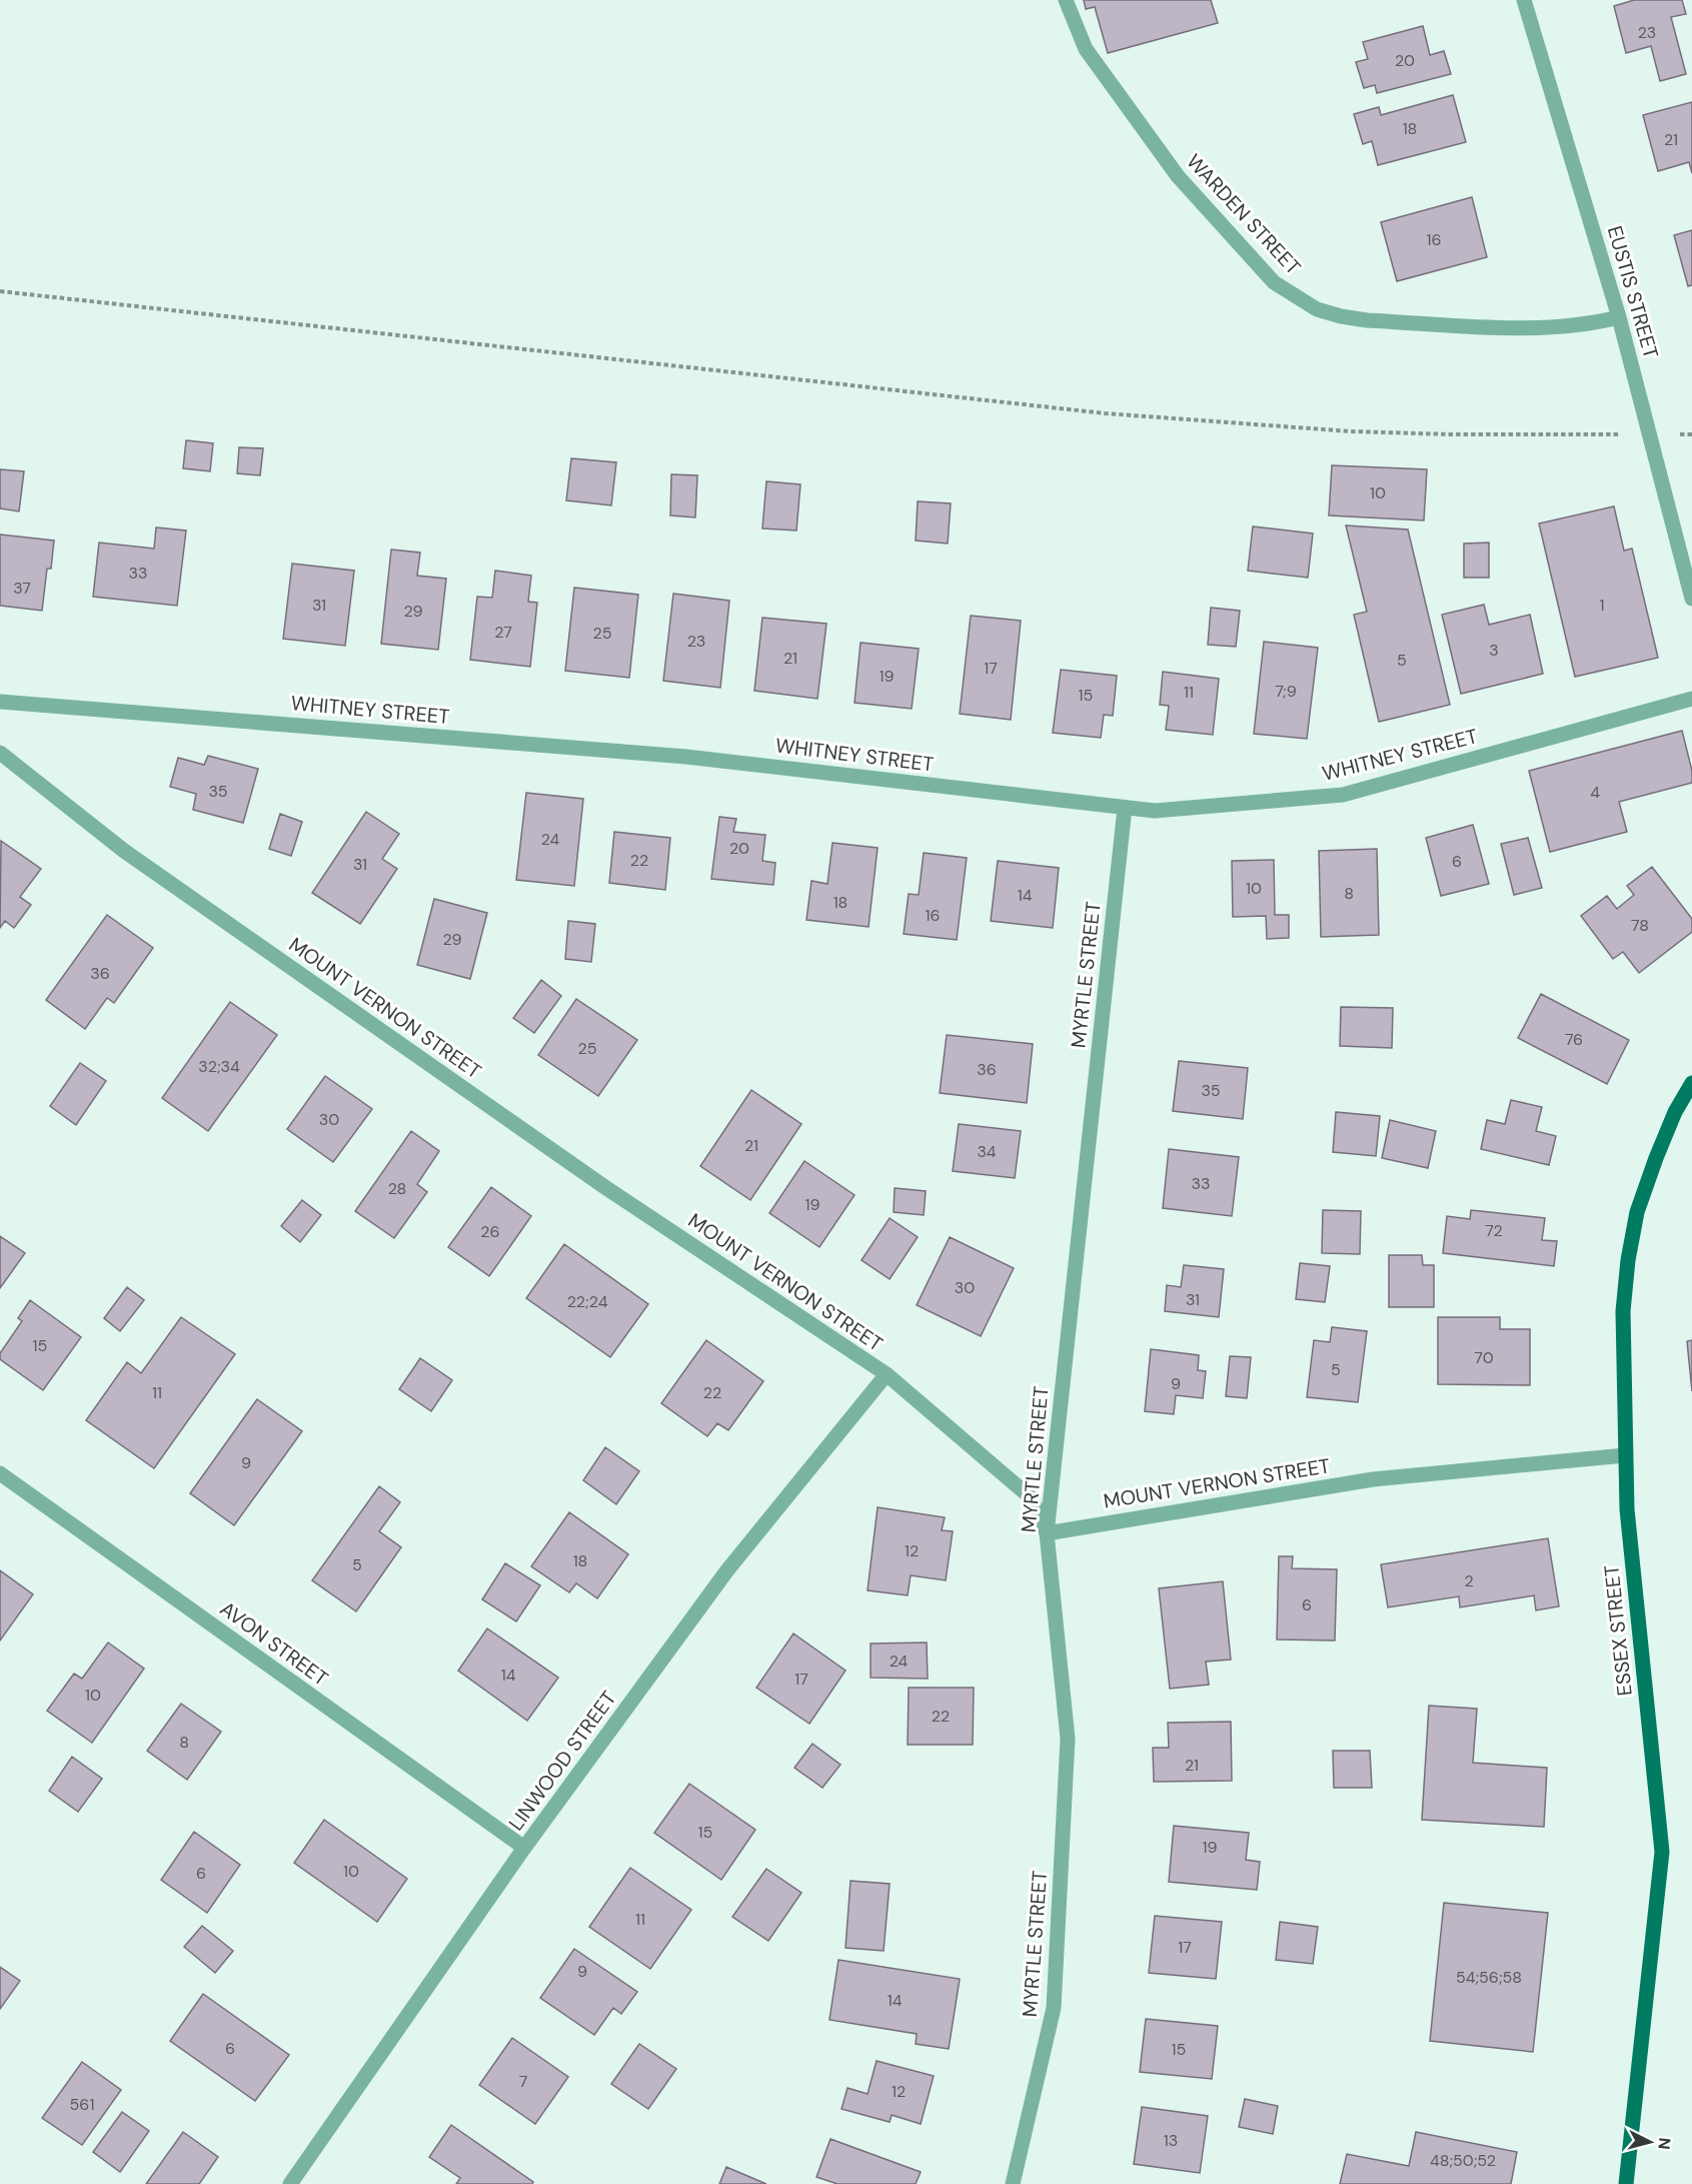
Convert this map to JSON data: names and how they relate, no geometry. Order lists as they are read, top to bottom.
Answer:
{
  "streets": {
    "main road": ["ESSEX STREET"],
    "street": [
      "WARDEN STREET",
      "EUSTIS STREET",
      "WHITNEY STREET",
      "MYRTLE STREET",
      "MOUNT VERNON STREET",
      "AVON STREET",
      "LINWOOD STREET"
    ]
  },
  "crossings": [
    ["WARDEN STREET", "EUSTIS STREET"],
    ["WHITNEY STREET", "MYRTLE STREET"],
    ["MYRTLE STREET", "MOUNT VERNON STREET"],
    ["MOUNT VERNON STREET", "ESSEX STREET"],
    ["MOUNT VERNON STREET", "LINWOOD STREET"],
    ["AVON STREET", "LINWOOD STREET"]
  ],
  "house_numbers": [
    "23",
    "20",
    "18",
    "21",
    "16",
    "10",
    "33",
    "37",
    "31",
    "1",
    "29",
    "27",
    "25",
    "23",
    "3",
    "21",
    "5",
    "17",
    "19",
    "7;9",
    "11",
    "15",
    "35",
    "4",
    "24",
    "20",
    "22",
    "6",
    "31",
    "10",
    "8",
    "14",
    "18",
    "16",
    "78",
    "29",
    "36",
    "76",
    "25",
    "32;34",
    "36",
    "35",
    "30",
    "21",
    "34",
    "33",
    "28",
    "19",
    "72",
    "26",
    "30",
    "31",
    "22;24",
    "15",
    "70",
    "5",
    "9",
    "11",
    "22",
    "9",
    "12",
    "18",
    "5",
    "2",
    "6",
    "24",
    "14",
    "17",
    "10",
    "22",
    "8",
    "21",
    "15",
    "19",
    "10",
    "6",
    "11",
    "17",
    "9",
    "54;56;58",
    "14",
    "6",
    "15",
    "7",
    "12",
    "561",
    "13",
    "48;50;52"
  ],
  "north": "right"
}
